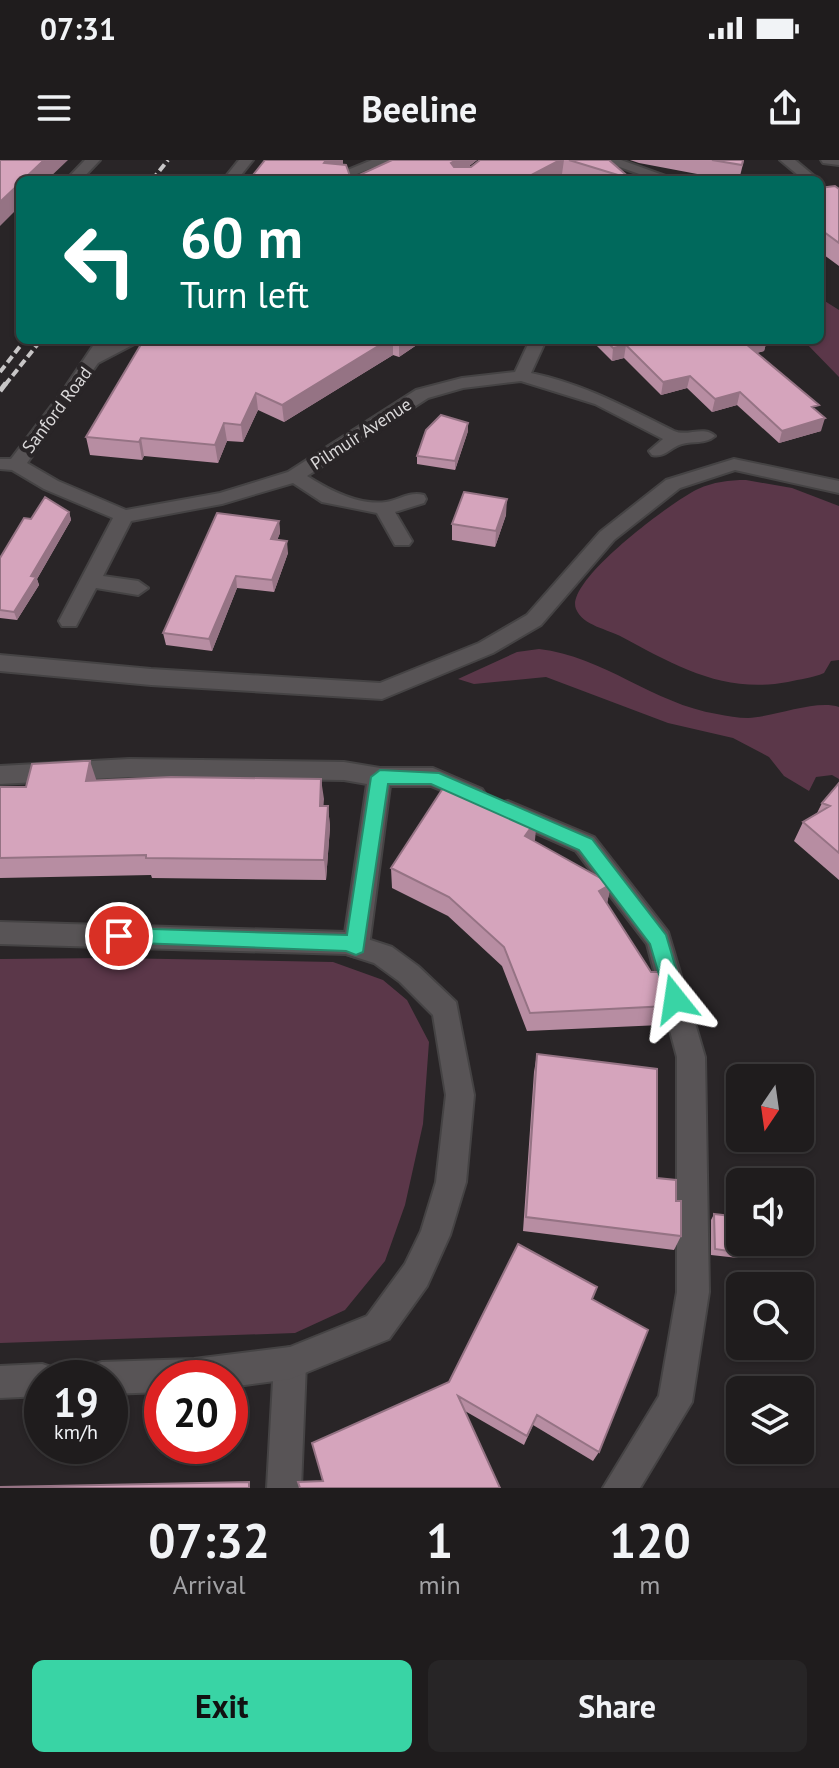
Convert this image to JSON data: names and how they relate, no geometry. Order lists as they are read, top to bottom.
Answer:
{
  "streets": {
    "street": ["Sanford Road", "Pilmuir Avenue"]
  },
  "north": "bottom",
  "page": {
    "status": "07:31",
    "header": "Beeline",
    "turn": ["60 m", "Turn left"],
    "speed": "19 km/h",
    "limit": "20",
    "eta": [
      "07:32",
      "Arrival",
      "1",
      "min",
      "120",
      "m"
    ],
    "buttons": ["Exit", "Share"]
  }
}
